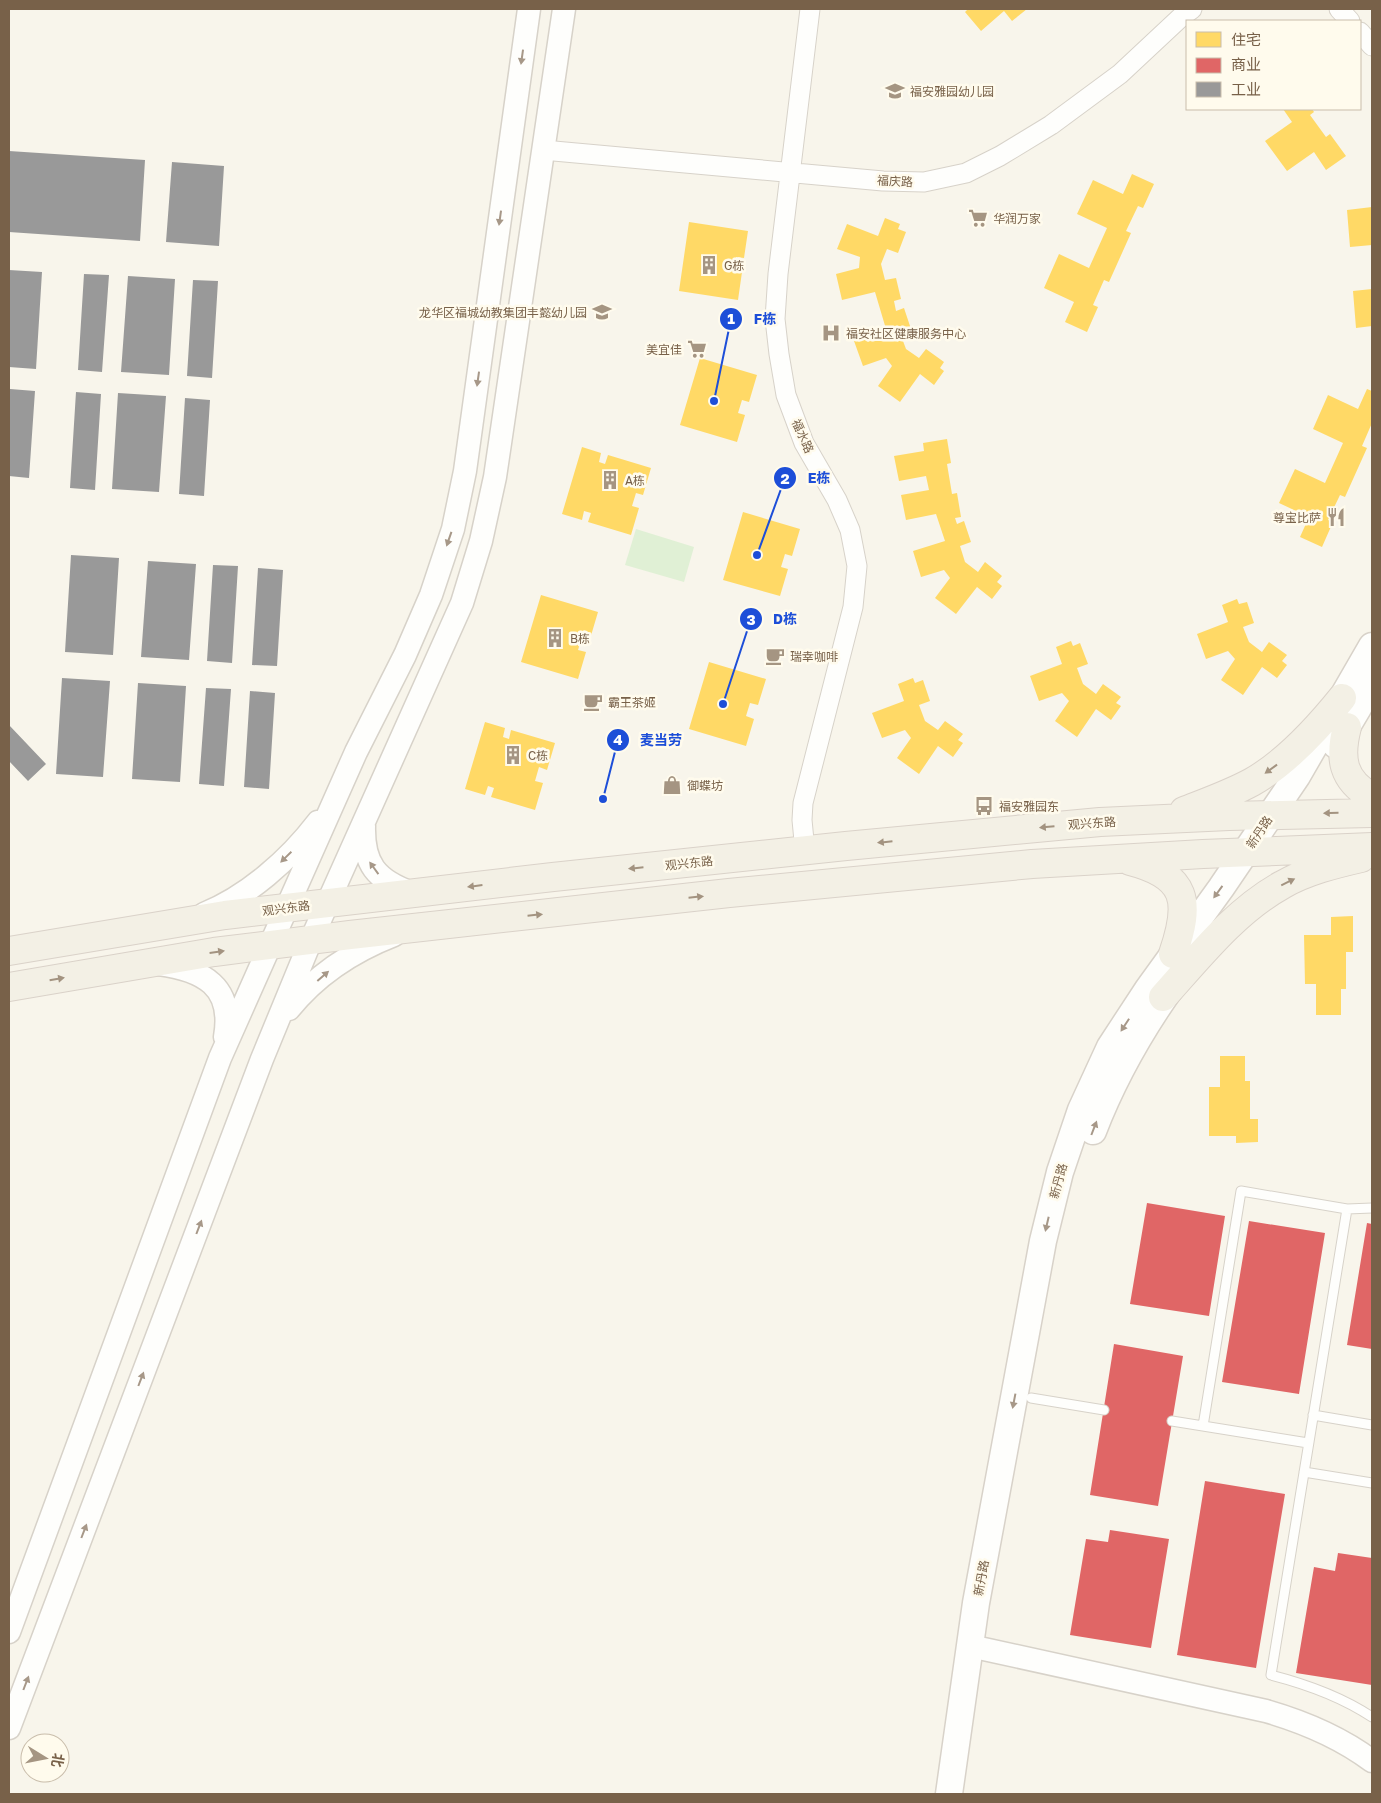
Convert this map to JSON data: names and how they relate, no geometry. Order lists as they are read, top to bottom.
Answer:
{
  "streets": {
    "main road": ["观兴东路", "新丹路"],
    "street": ["福庆路", "福水路"]
  },
  "crossings": [
    ["福庆路", "福水路"],
    ["福水路", "观兴东路"],
    ["观兴东路", "新丹路"]
  ],
  "places": {
    "school or university": ["福安雅园幼儿园", "龙华区福城幼教集团丰懿幼儿园"],
    "supermarket": ["华润万家", "美宜佳"],
    "building": [
      "G栋",
      "A栋",
      "B栋",
      "C栋"
    ],
    "hospital": ["福安社区健康服务中心"],
    "other": [
      "F栋",
      "E栋",
      "D栋",
      "麦当劳"
    ],
    "restaurant": ["尊宝比萨"],
    "cafe": ["瑞幸咖啡", "霸王茶姬"],
    "shop": ["御蝶坊"],
    "bus stop": ["福安雅园东"]
  },
  "legend": ["住宅", "商业", "工业"],
  "north": "right"
}
